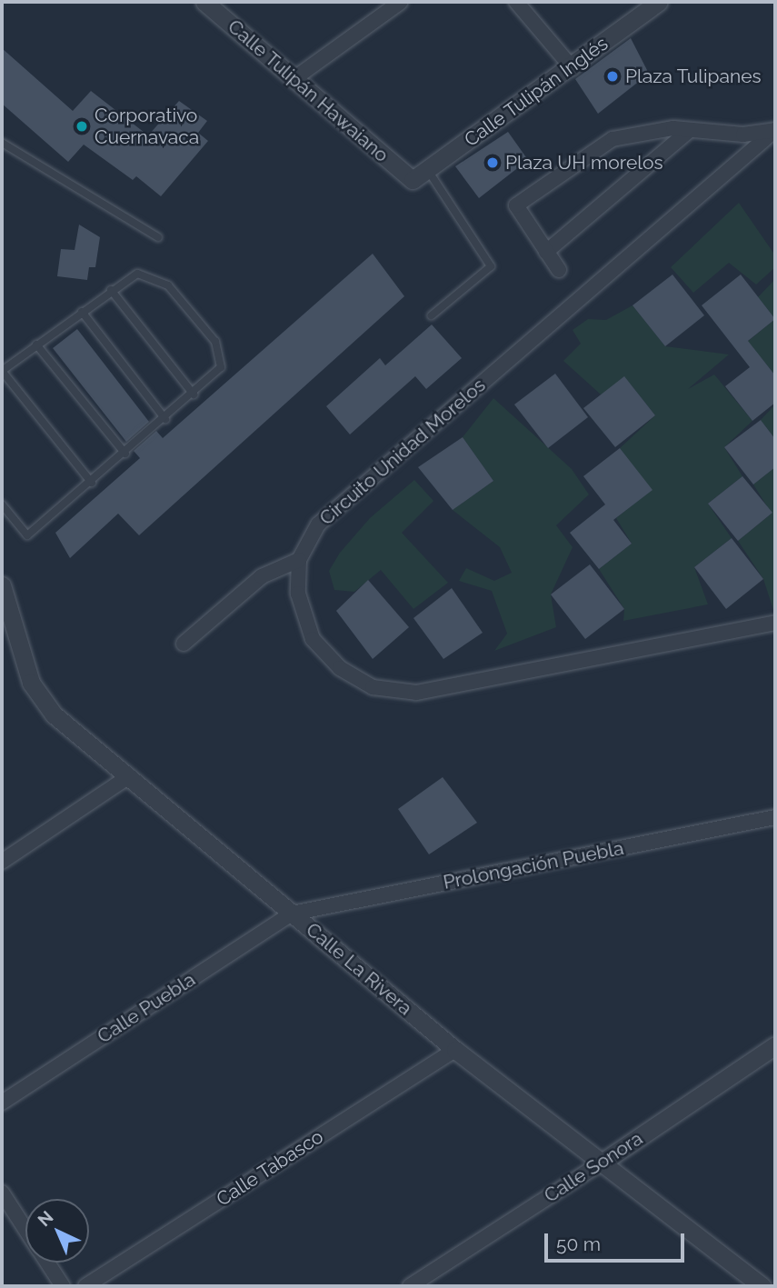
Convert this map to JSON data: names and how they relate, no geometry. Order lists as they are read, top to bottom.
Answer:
{
  "streets": {
    "street": [
      "Calle Tulipán Hawaiano",
      "Calle Tulipán Inglés",
      "Circuito Unidad Morelos",
      "Prolongación Puebla",
      "Calle La Rivera",
      "Calle Puebla",
      "Calle Sonora",
      "Calle Tabasco"
    ]
  },
  "crossings": [
    ["Calle Tulipán Hawaiano", "Calle Tulipán Inglés"],
    ["Prolongación Puebla", "Calle La Rivera"],
    ["Prolongación Puebla", "Calle Puebla"],
    ["Calle La Rivera", "Calle Puebla"],
    ["Calle La Rivera", "Calle Sonora"],
    ["Calle La Rivera", "Calle Tabasco"]
  ],
  "places": ["Plaza Tulipanes", "Corporativo Cuernavaca", "Plaza UH morelos"],
  "scale_bar": "50 m",
  "north": "top left"
}
